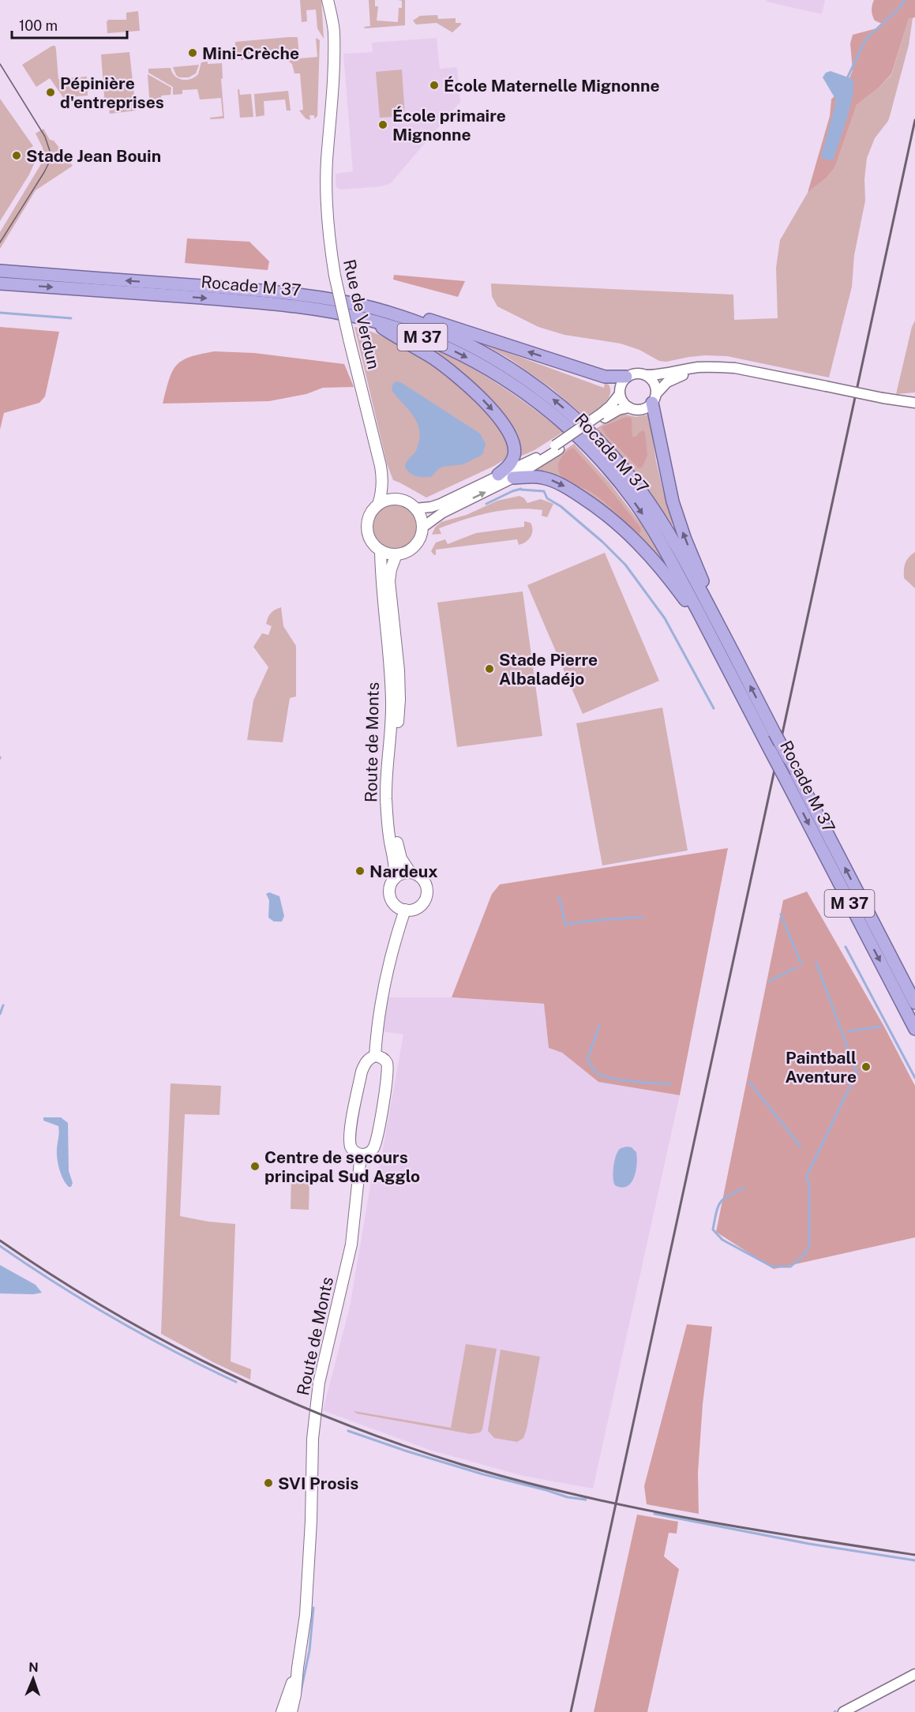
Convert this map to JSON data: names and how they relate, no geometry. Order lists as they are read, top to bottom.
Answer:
{
  "streets": {
    "highway": ["Rocade M 37", "M 37"],
    "main road": ["Rue de Verdun", "Route de Monts"]
  },
  "crossings": [
    ["Rue de Verdun", "Route de Monts"]
  ],
  "places": [
    "Mini-Crèche",
    "École Maternelle Mignonne",
    "Pépinière d'entreprises",
    "École primaire Mignonne",
    "Stade Jean Bouin",
    "Stade Pierre Albaladéjo",
    "Nardeux",
    "Paintball Aventure",
    "Centre de secours principal Sud Agglo",
    "SVI Prosis"
  ],
  "scale_bar": "100 m",
  "north": "top"
}
